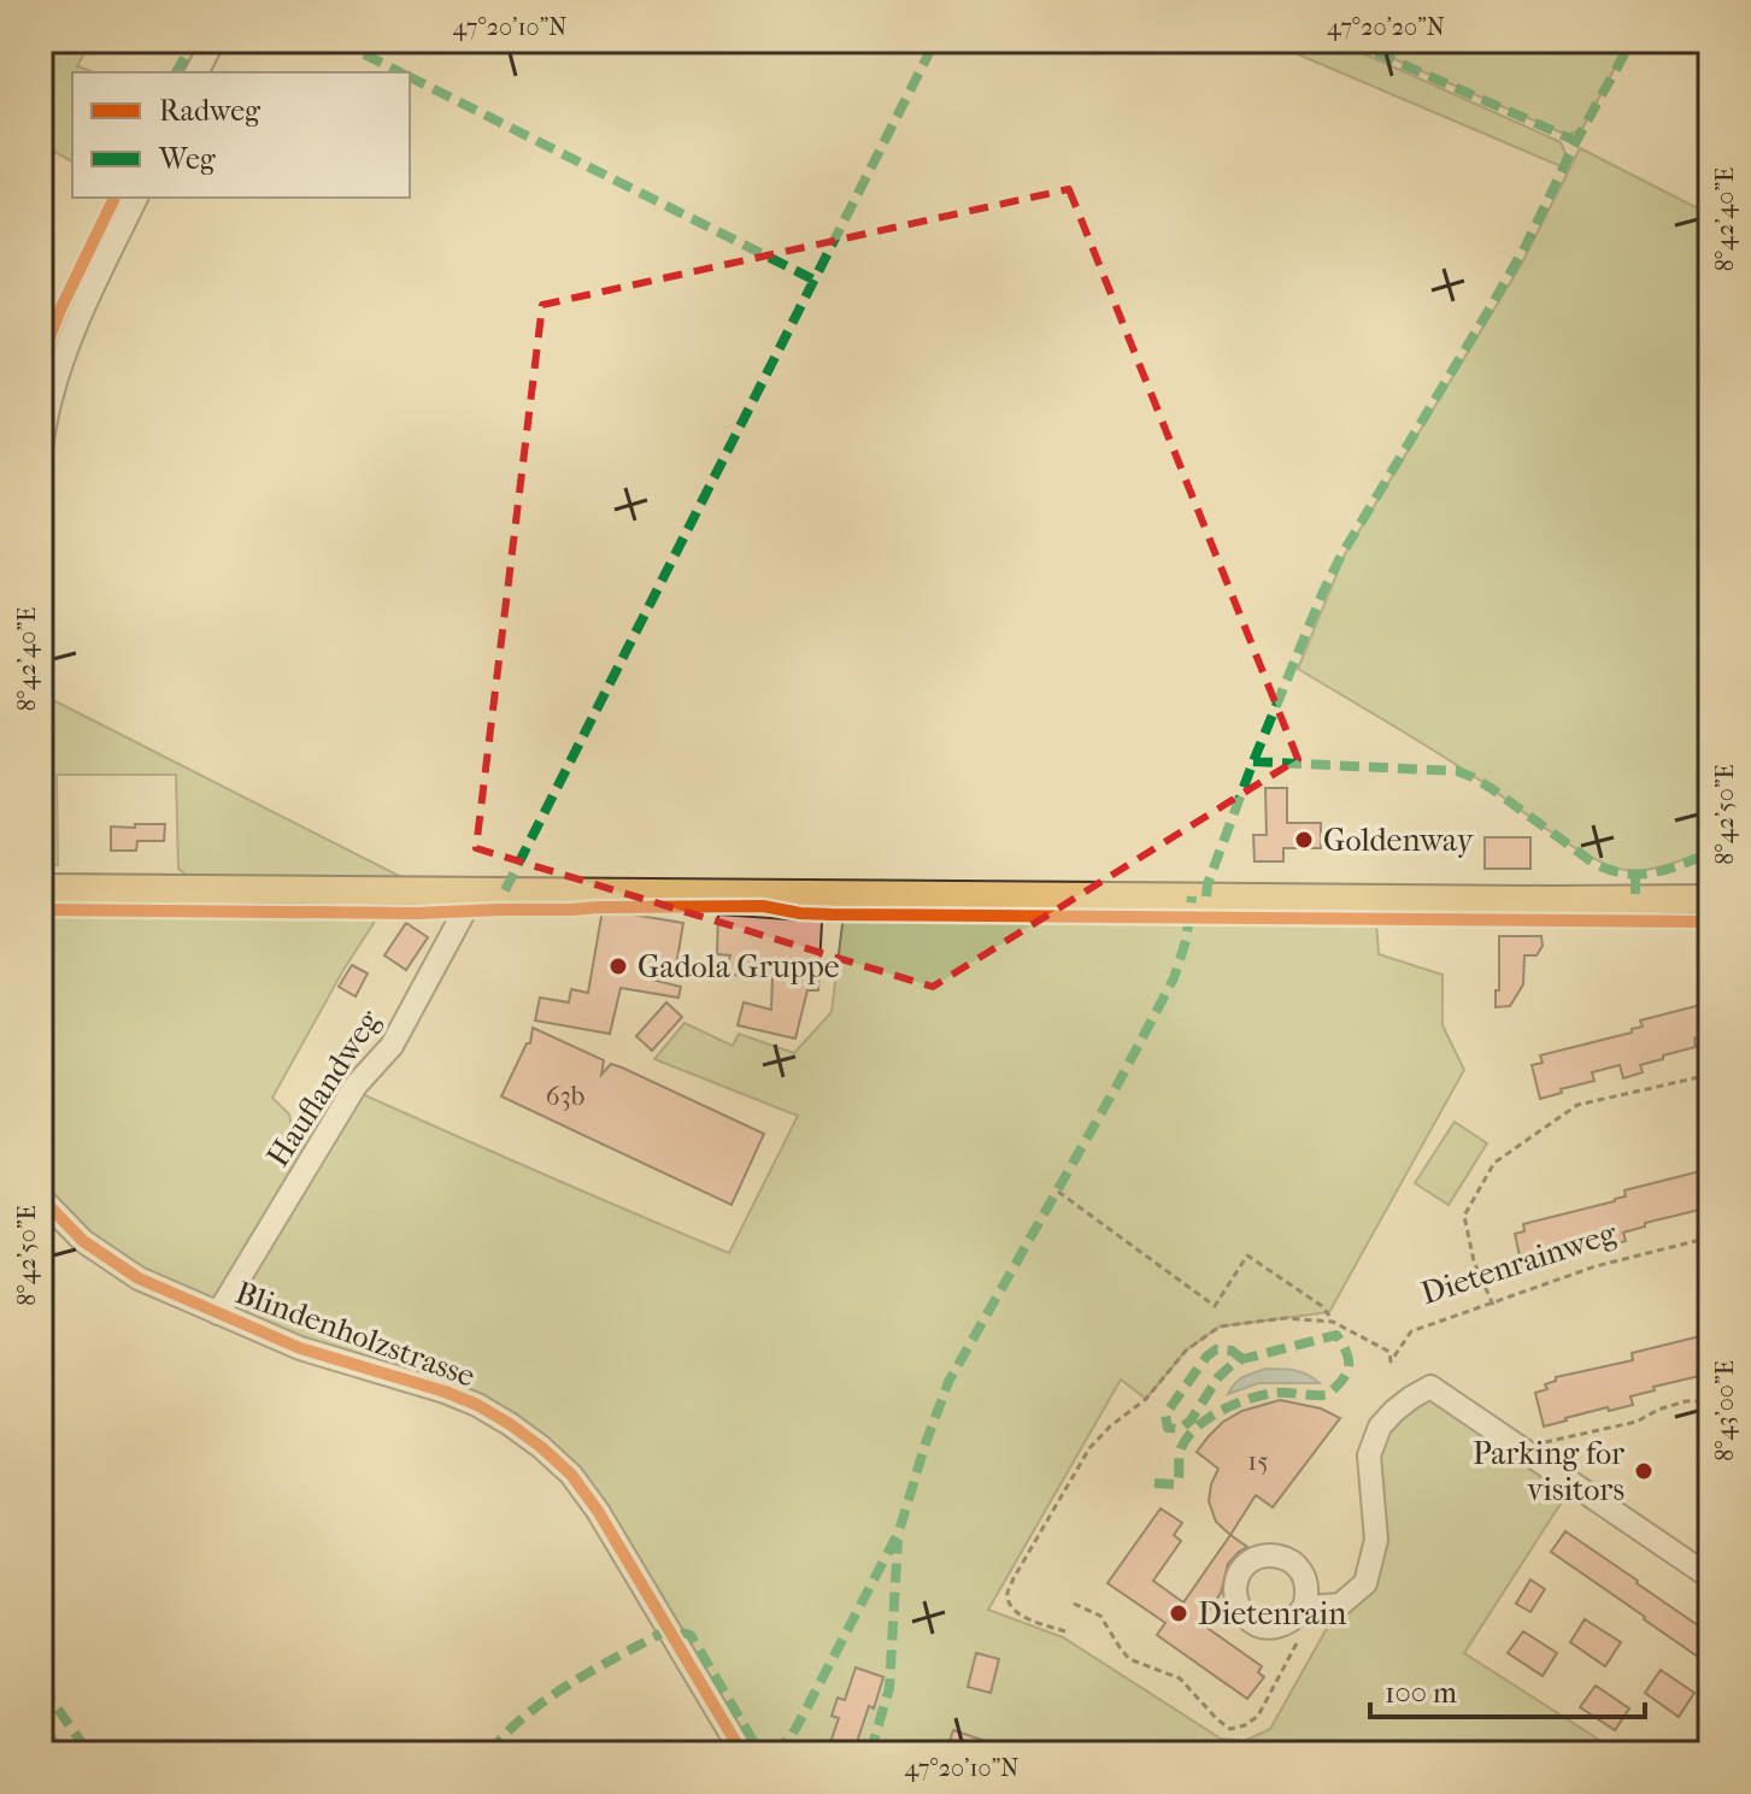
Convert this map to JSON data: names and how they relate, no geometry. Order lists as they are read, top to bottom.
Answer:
{
  "streets": {
    "street": ["Hauflandweg", "Blindenholzstrasse"],
    "path": ["Dietenrainweg"]
  },
  "crossings": [
    ["Hauflandweg", "Blindenholzstrasse"]
  ],
  "places": [
    "Goldenway",
    "Gadola Gruppe",
    "Parking for visitors",
    "Dietenrain"
  ],
  "house_numbers": ["63b", "15"],
  "legend": ["Radweg", "Weg"],
  "scale_bar": "100 m",
  "coordinates": [
    "47°20'10\"N",
    "47°20'20\"N",
    "8°42'40\"E",
    "8°42'50\"E",
    "8°43'00\"E"
  ]
}
